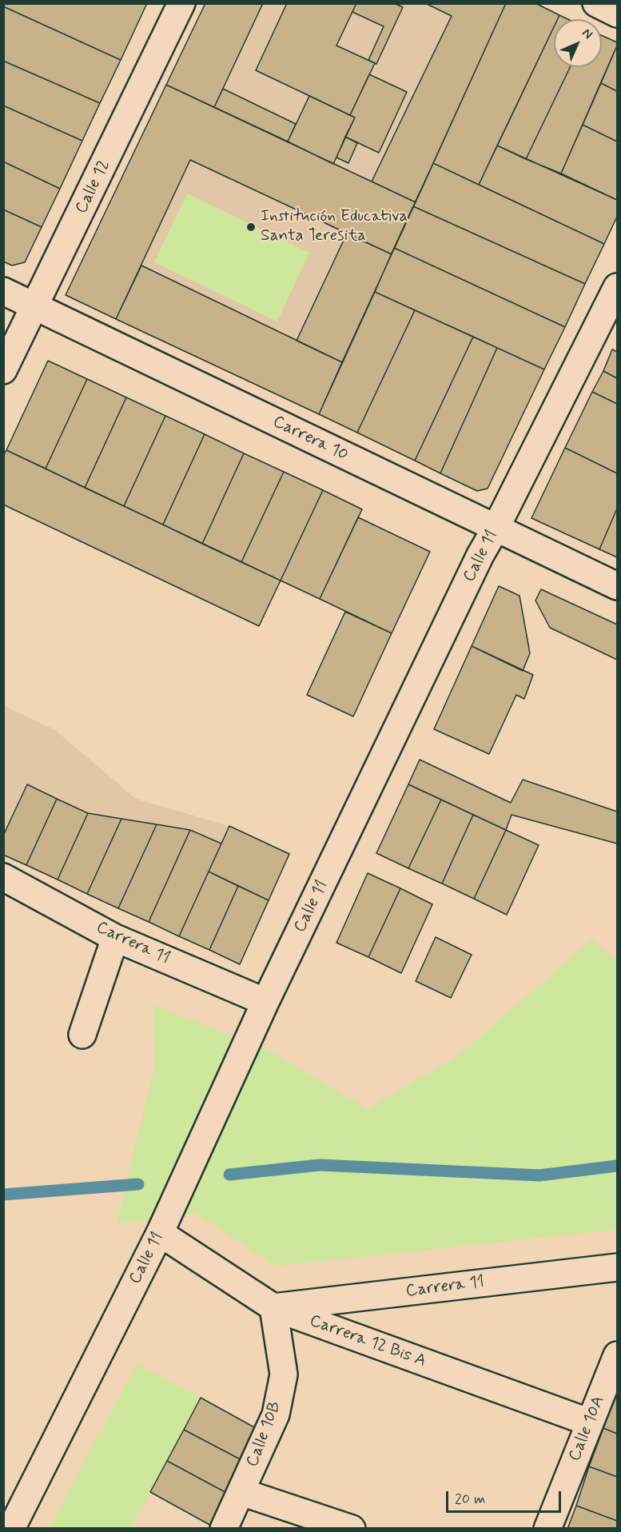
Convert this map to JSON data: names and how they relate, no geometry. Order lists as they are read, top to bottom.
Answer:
{
  "streets": {
    "street": [
      "Calle 12",
      "Carrera 10",
      "Calle 11",
      "Carrera 11",
      "Carrera 12 Bis A",
      "Calle 10A",
      "Calle 10B"
    ]
  },
  "crossings": [
    ["Calle 12", "Carrera 10"],
    ["Carrera 10", "Calle 11"],
    ["Calle 11", "Carrera 11"],
    ["Calle 11", "Carrera 12 Bis A"],
    ["Carrera 11", "Carrera 12 Bis A"],
    ["Carrera 11", "Calle 10B"],
    ["Carrera 12 Bis A", "Calle 10A"],
    ["Carrera 12 Bis A", "Calle 10B"]
  ],
  "places": ["Institución Educativa Santa Teresita"],
  "scale_bar": "20 m",
  "north": "top right"
}
